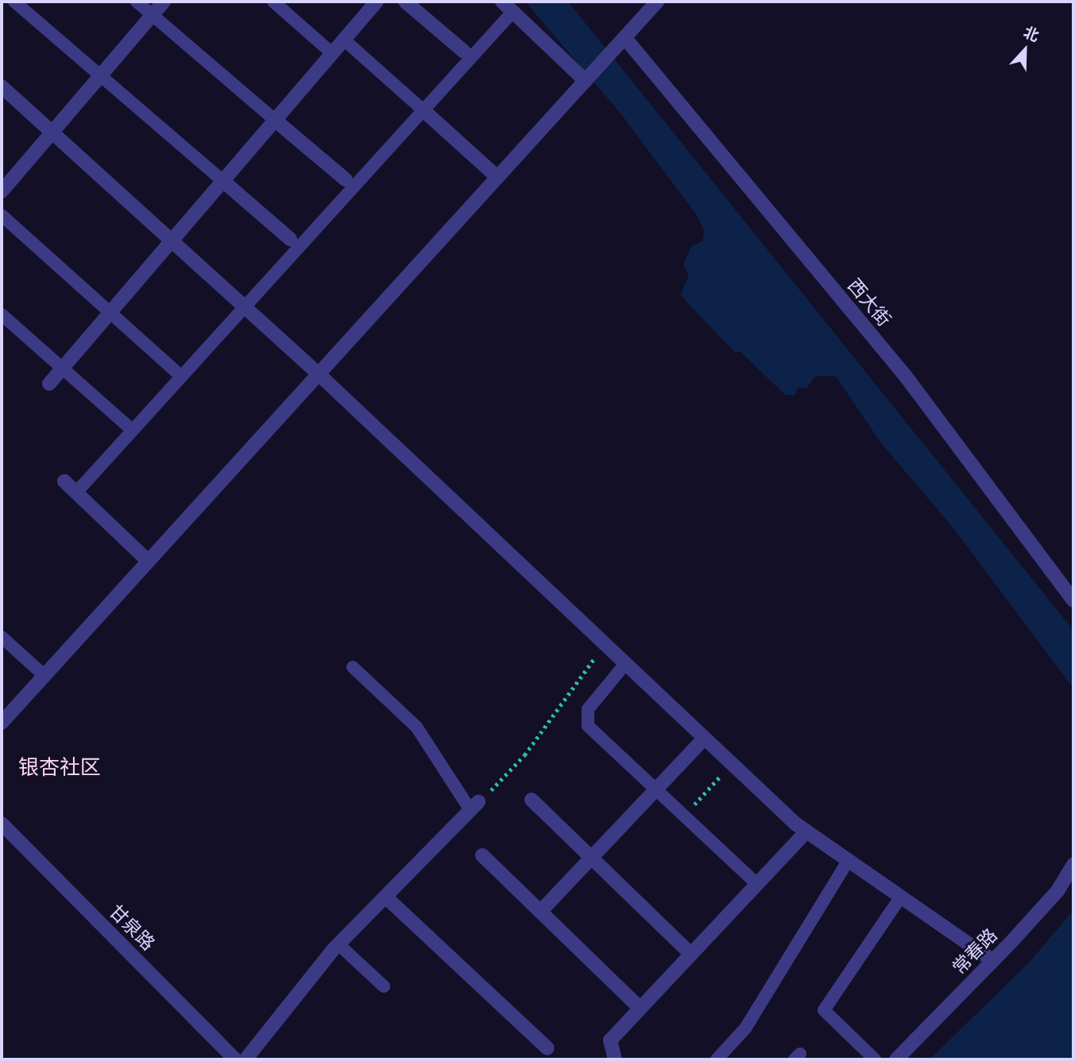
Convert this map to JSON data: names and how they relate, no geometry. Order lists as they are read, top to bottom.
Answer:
{
  "streets": {
    "street": ["西大街", "甘泉路", "常春路"]
  },
  "districts": ["银杏社区"],
  "north": "top"
}
